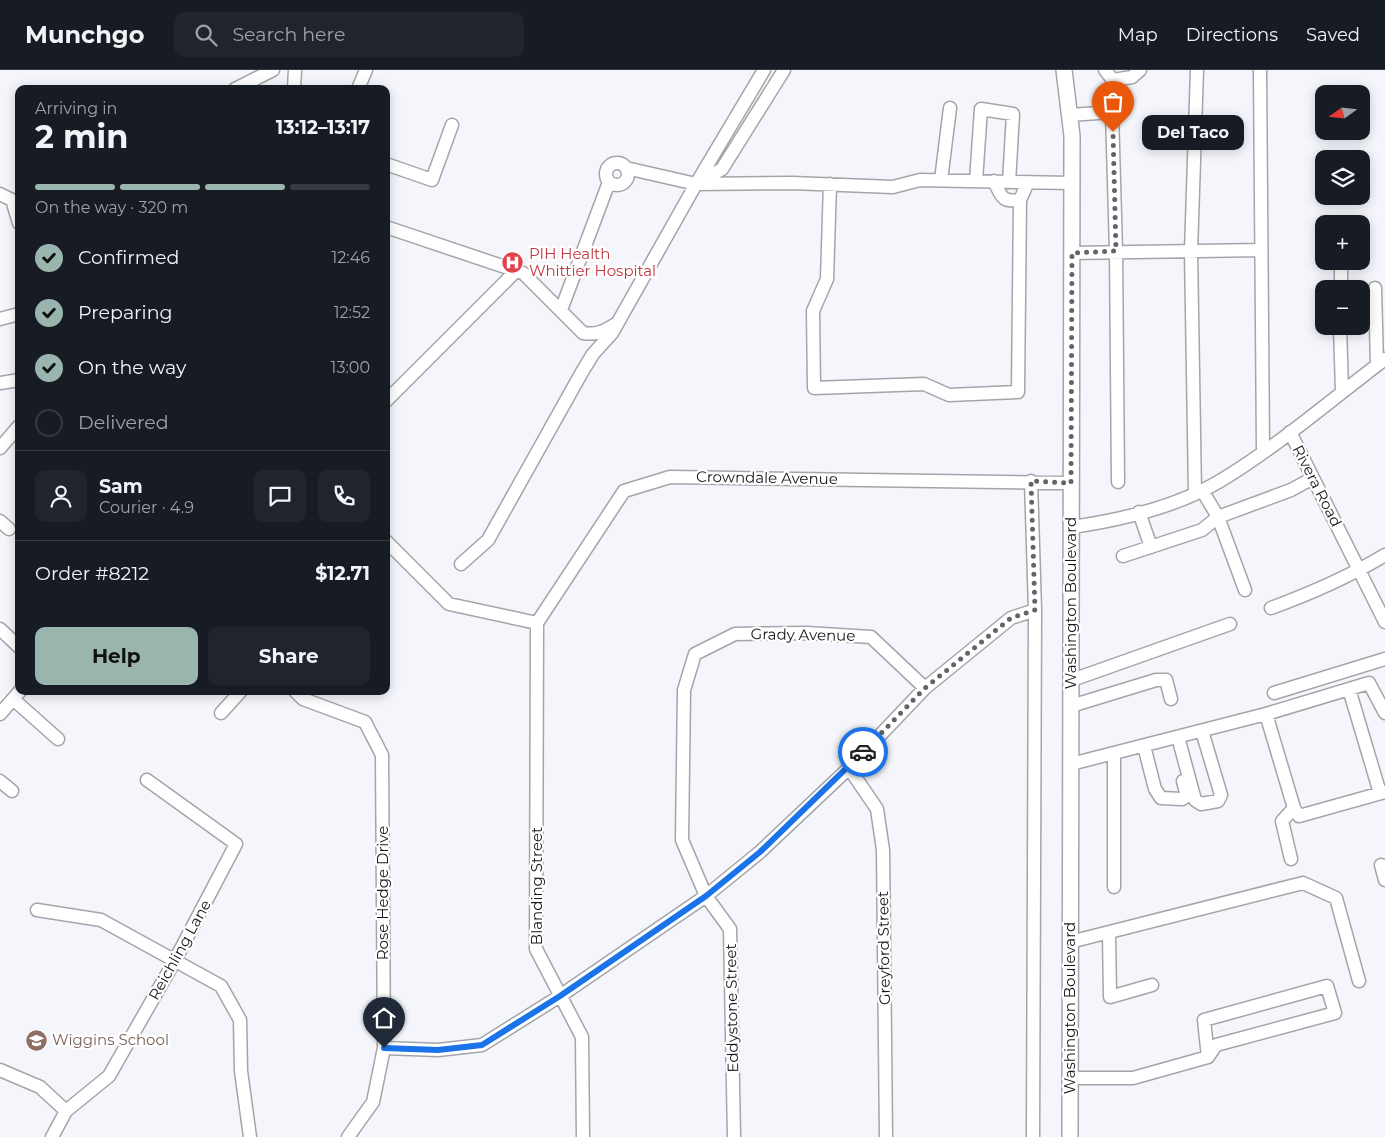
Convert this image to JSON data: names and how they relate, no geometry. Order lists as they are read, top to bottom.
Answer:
{
  "streets": {
    "main road": ["Washington Boulevard"],
    "street": [
      "Crowndale Avenue",
      "Rivera Road",
      "Grady Avenue",
      "Blanding Street",
      "Rose Hedge Drive",
      "Greyford Street",
      "Reichling Lane",
      "Eddystone Street"
    ]
  },
  "crossings": [
    ["Crowndale Avenue", "Washington Boulevard"],
    ["Crowndale Avenue", "Blanding Street"],
    ["Rivera Road", "Washington Boulevard"],
    ["Grady Avenue", "Eddystone Street"]
  ],
  "places": {
    "other": ["Del Taco"],
    "hospital": ["PIH Health Whittier Hospital"],
    "school or university": ["Wiggins School"]
  },
  "north": "left",
  "page": {
    "header": "Munchgo",
    "search": "Search here",
    "nav": ["Map", "Directions", "Saved"],
    "map_buttons": ["+", "−"],
    "heading": ["2 min", "Arriving in", "13:12–13:17"],
    "panel": [
      "Sam",
      "Courier · 4.9",
      "Order #8212",
      "$12.71"
    ],
    "bubble": "Del Taco",
    "bar": "On the way · 320 m",
    "list": [
      ["Confirmed", "12:46"],
      ["Preparing", "12:52"],
      ["On the way", "13:00"],
      "Delivered"
    ],
    "buttons": ["Help", "Share"]
  }
}
